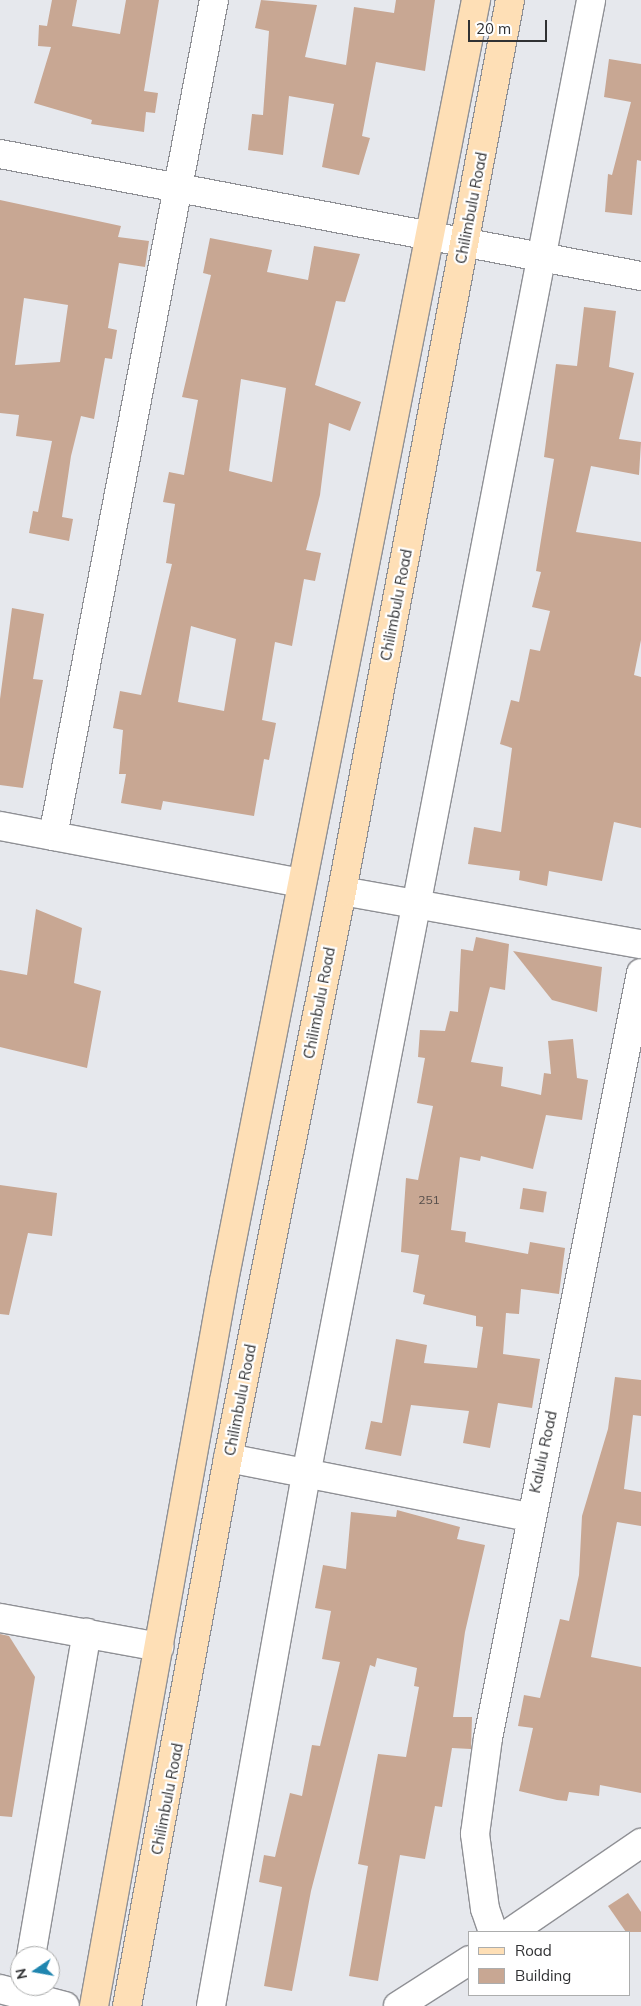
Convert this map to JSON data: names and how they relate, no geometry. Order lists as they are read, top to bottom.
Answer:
{
  "streets": {
    "main road": ["Chilimbulu Road"],
    "street": ["Kalulu Road"]
  },
  "house_numbers": ["251"],
  "legend": ["Road", "Building"],
  "scale_bar": "20 m",
  "north": "left"
}
